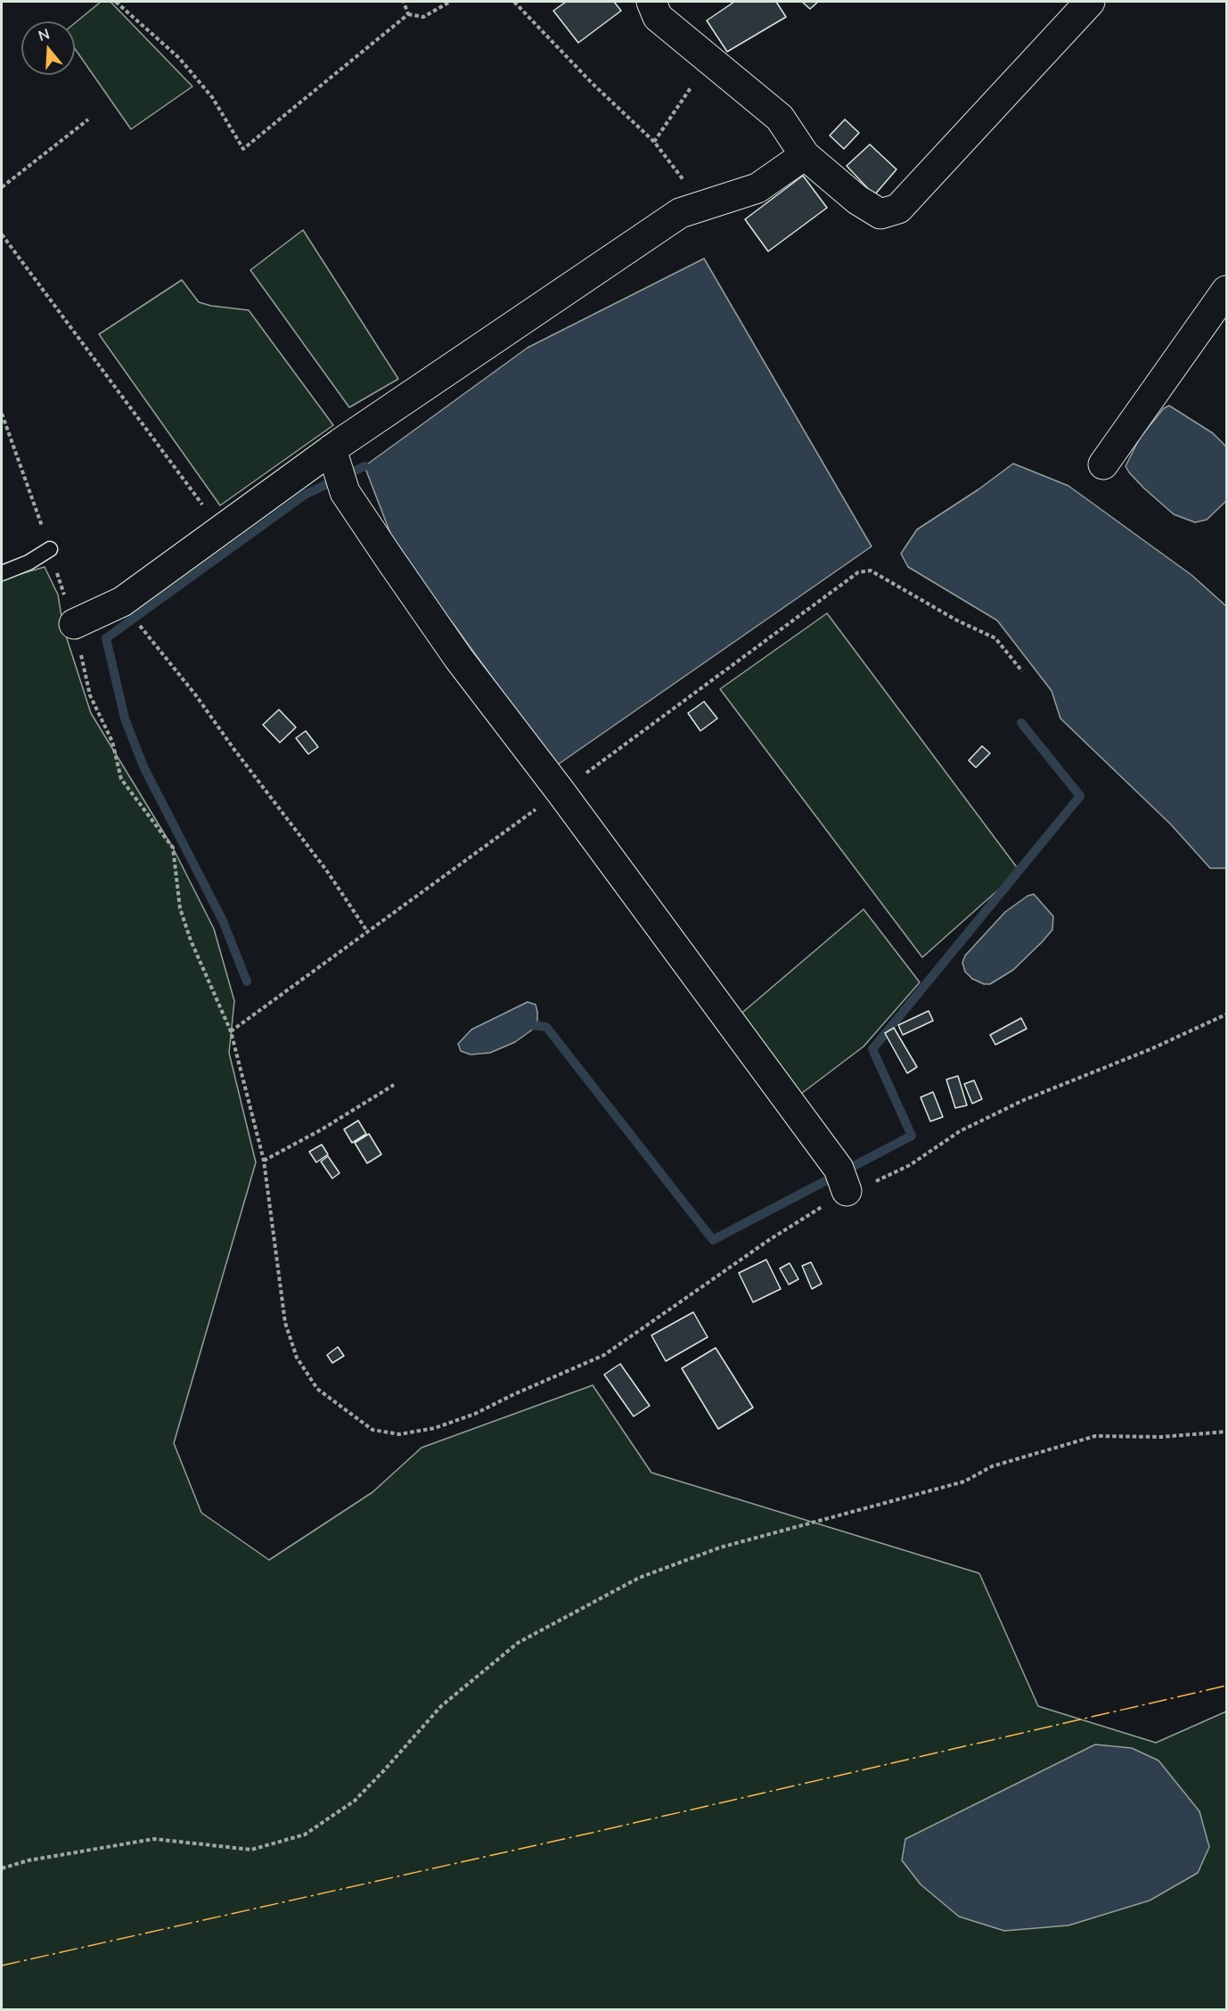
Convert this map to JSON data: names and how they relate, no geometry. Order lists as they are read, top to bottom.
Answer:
{
  "north": "top"
}
